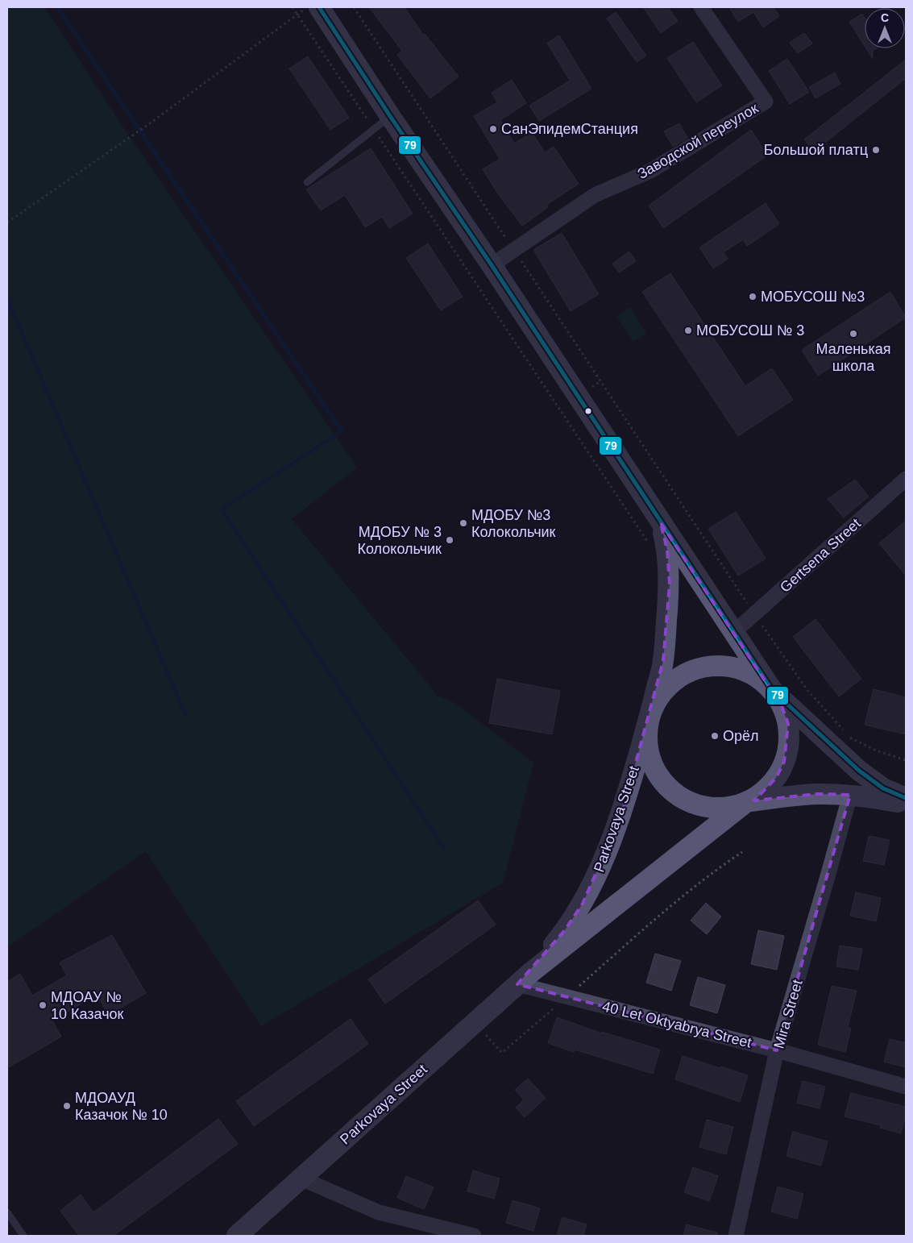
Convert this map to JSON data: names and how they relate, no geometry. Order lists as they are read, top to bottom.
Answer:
{
  "streets": {
    "main road": ["Parkovaya Street"],
    "street": [
      "Заводской переулок",
      "Gertsena Street",
      "Mira Street",
      "40 Let Oktyabrya Street"
    ]
  },
  "crossings": [
    ["Parkovaya Street", "40 Let Oktyabrya Street"],
    ["Mira Street", "40 Let Oktyabrya Street"]
  ],
  "places": [
    "СанЭпидемСтанция",
    "Большой платц",
    "МОБУСОШ №3",
    "МОБУСОШ № 3",
    "Маленькая школа",
    "МДОБУ №3 Колокольчик",
    "МДОБУ № 3 Колокольчик",
    "Орёл",
    "МДОАУ № 10 Казачок",
    "МДОАУД Казачок № 10"
  ],
  "lines": ["transit line 79"],
  "north": "top"
}
